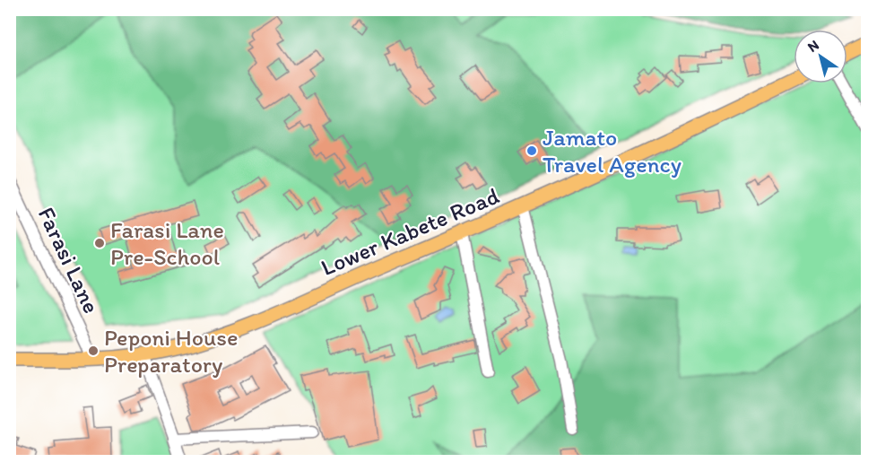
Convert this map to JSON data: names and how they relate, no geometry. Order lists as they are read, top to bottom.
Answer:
{
  "streets": {
    "main road": ["Lower Kabete Road"],
    "street": ["Farasi Lane"]
  },
  "crossings": [
    ["Lower Kabete Road", "Farasi Lane"]
  ],
  "places": ["Jamato Travel Agency", "Farasi Lane Pre-School", "Peponi House Preparatory"],
  "north": "top left"
}
